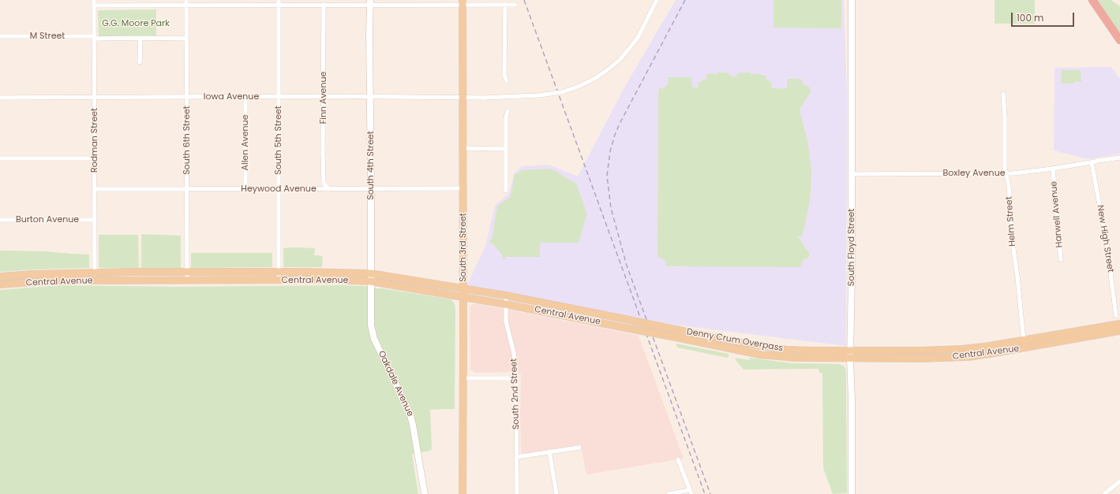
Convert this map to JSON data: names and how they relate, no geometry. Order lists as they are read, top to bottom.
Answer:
{
  "streets": {
    "main road": ["South 3rd Street", "Central Avenue", "Denny Crum Overpass"],
    "street": [
      "M Street",
      "Iowa Avenue",
      "Finn Avenue",
      "Rodman Street",
      "South 6th Street",
      "South 5th Street",
      "Allen Avenue",
      "South 4th Street",
      "Boxley Avenue",
      "Heywood Avenue",
      "Harwell Avenue",
      "Burton Avenue",
      "Helm Street",
      "New High Street",
      "South Floyd Street",
      "Oakdale Avenue",
      "South 2nd Street"
    ]
  },
  "crossings": [
    ["M Street", "Rodman Street"],
    ["Iowa Avenue", "Finn Avenue"],
    ["Iowa Avenue", "Rodman Street"],
    ["Iowa Avenue", "South 6th Street"],
    ["Iowa Avenue", "South 5th Street"],
    ["Iowa Avenue", "Allen Avenue"],
    ["Iowa Avenue", "South 4th Street"],
    ["Iowa Avenue", "South 3rd Street"],
    ["Finn Avenue", "Heywood Avenue"],
    ["Rodman Street", "Heywood Avenue"],
    ["Rodman Street", "Burton Avenue"],
    ["Rodman Street", "Central Avenue"],
    ["South 6th Street", "Heywood Avenue"],
    ["South 6th Street", "Central Avenue"],
    ["South 5th Street", "Heywood Avenue"],
    ["South 5th Street", "Central Avenue"],
    ["Allen Avenue", "Heywood Avenue"],
    ["South 4th Street", "Heywood Avenue"],
    ["South 4th Street", "Central Avenue"],
    ["South 4th Street", "Oakdale Avenue"],
    ["Boxley Avenue", "Harwell Avenue"],
    ["Boxley Avenue", "Helm Street"],
    ["Boxley Avenue", "New High Street"],
    ["Boxley Avenue", "South Floyd Street"],
    ["Heywood Avenue", "South 3rd Street"],
    ["Helm Street", "Central Avenue"],
    ["South 3rd Street", "Central Avenue"],
    ["South Floyd Street", "Central Avenue"],
    ["South Floyd Street", "Denny Crum Overpass"],
    ["Central Avenue", "Denny Crum Overpass"],
    ["Central Avenue", "South 2nd Street"]
  ],
  "parks": ["G.G. Moore Park"],
  "scale_bar": "100 m"
}
